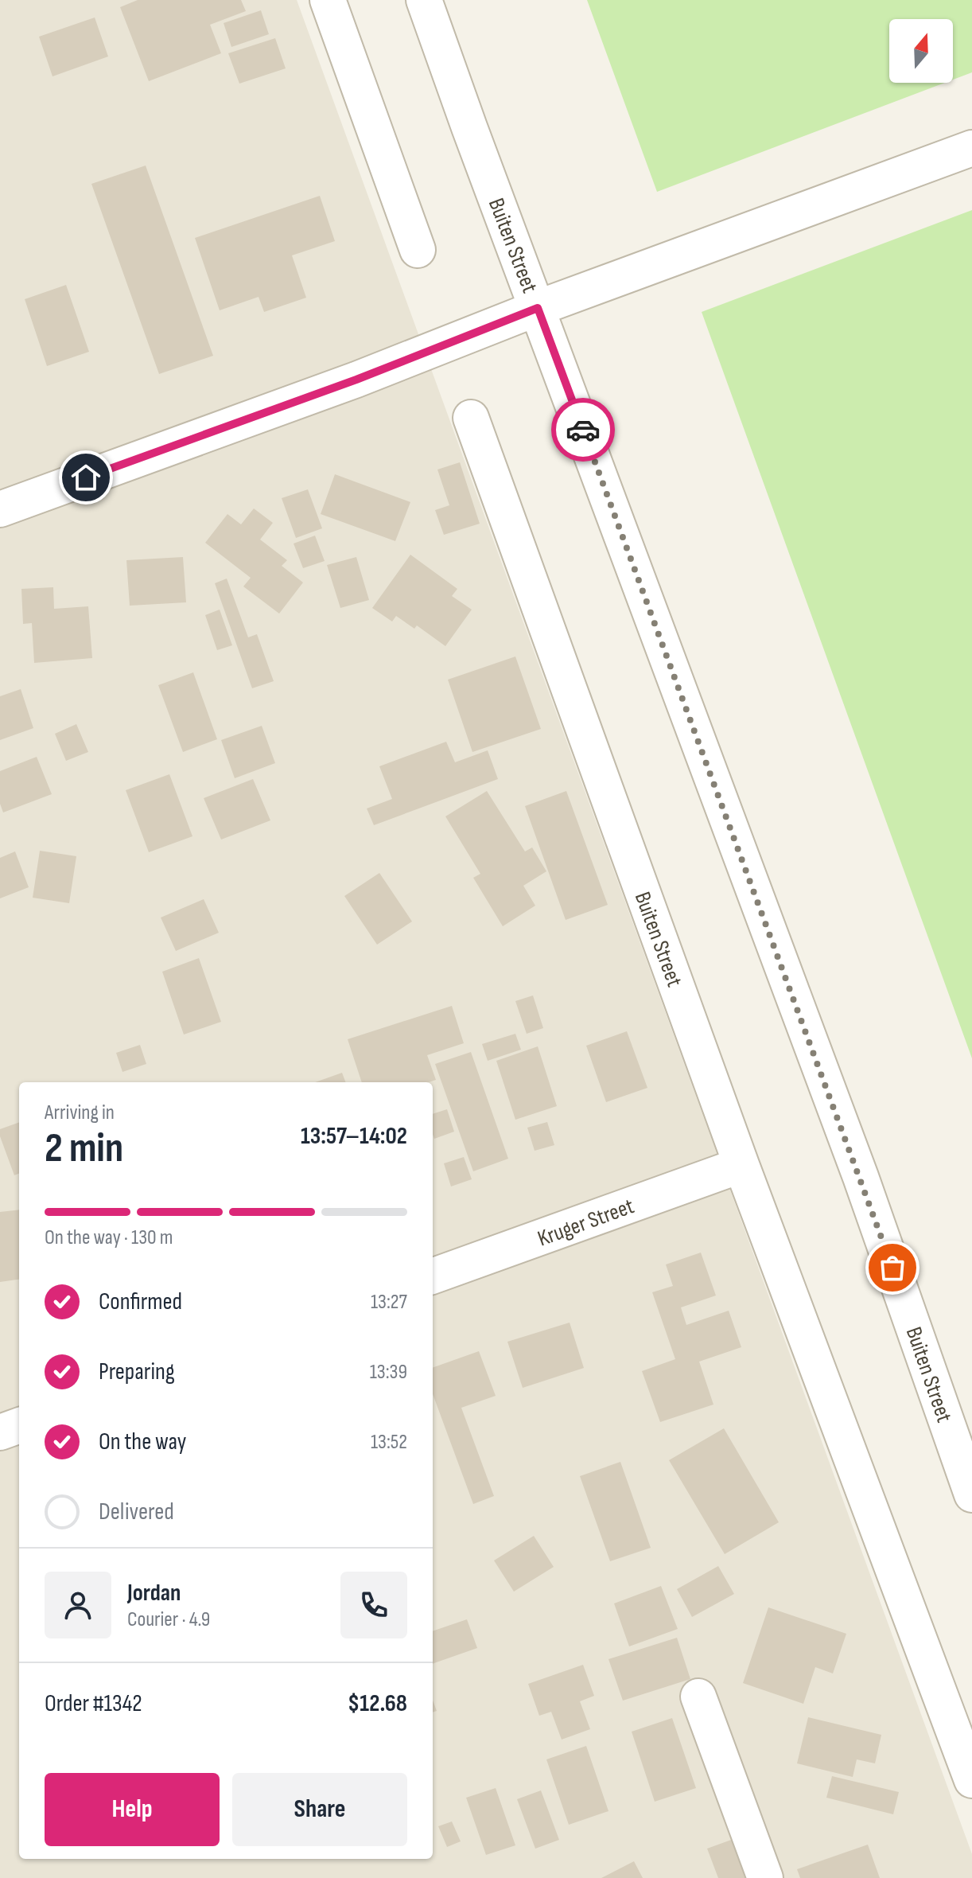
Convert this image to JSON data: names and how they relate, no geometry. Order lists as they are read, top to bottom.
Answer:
{
  "streets": {
    "street": ["Buiten Street", "Kruger Street"]
  },
  "crossings": [
    ["Buiten Street", "Kruger Street"]
  ],
  "north": "top",
  "page": {
    "heading": ["2 min", "Arriving in", "13:57–14:02"],
    "panel": [
      "Jordan",
      "Courier · 4.9",
      "Order #1342",
      "$12.68"
    ],
    "bar": "On the way · 130 m",
    "list": [
      ["Confirmed", "13:27"],
      ["Preparing", "13:39"],
      ["On the way", "13:52"],
      "Delivered"
    ],
    "buttons": ["Help", "Share"]
  }
}
